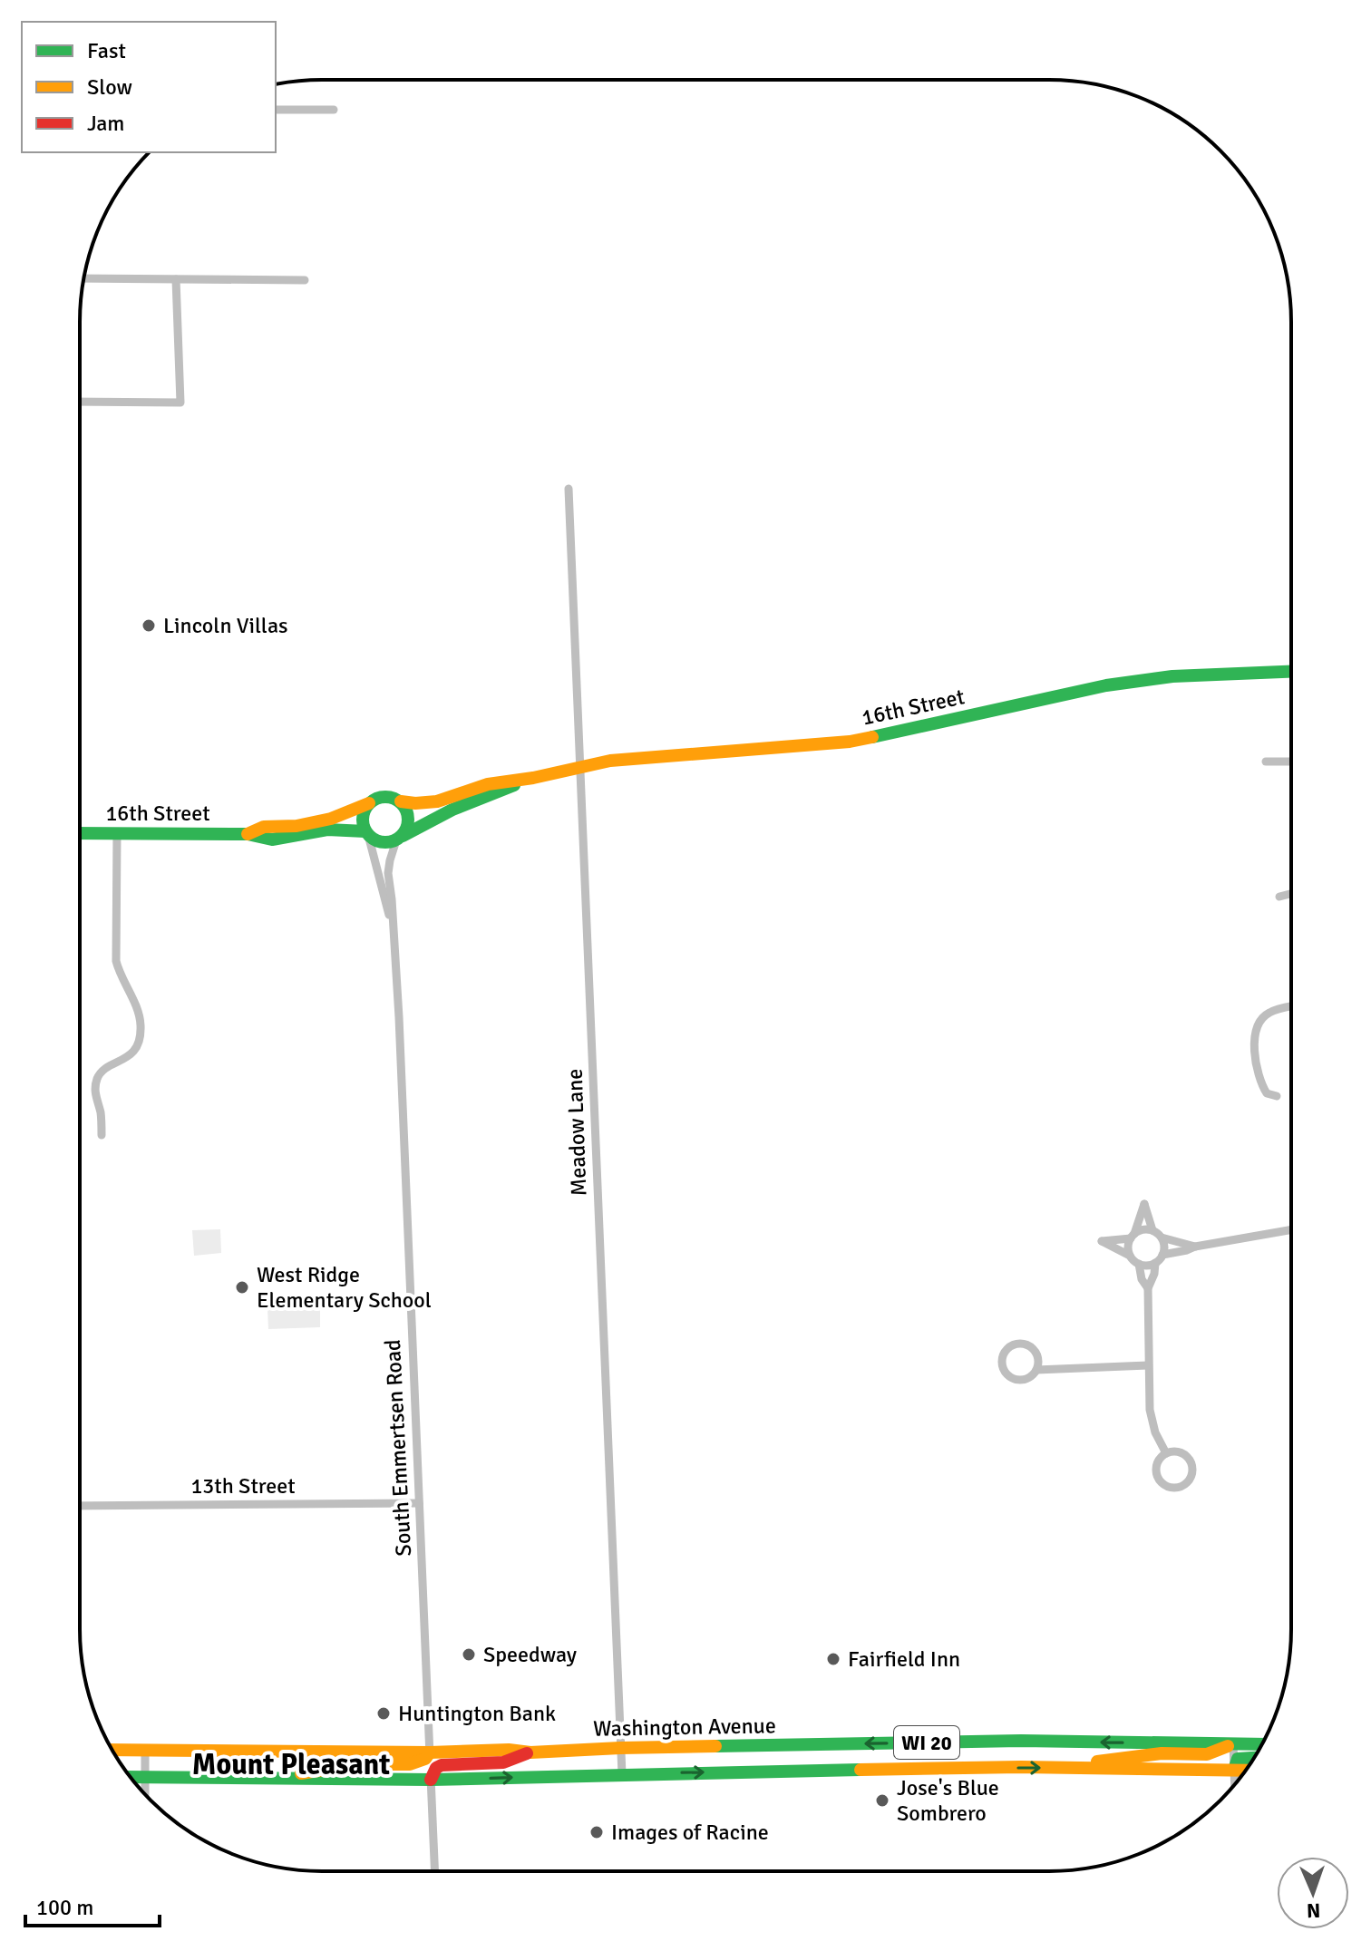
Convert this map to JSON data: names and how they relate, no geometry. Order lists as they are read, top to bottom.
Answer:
{
  "streets": {
    "main road": ["16th Street", "Washington Avenue", "WI 20"],
    "street": ["Meadow Lane", "South Emmertsen Road", "13th Street"]
  },
  "crossings": [
    ["16th Street", "Meadow Lane"],
    ["16th Street", "South Emmertsen Road"],
    ["Meadow Lane", "Washington Avenue"],
    ["South Emmertsen Road", "13th Street"],
    ["South Emmertsen Road", "Washington Avenue"]
  ],
  "districts": ["Mount Pleasant"],
  "places": [
    "Lincoln Villas",
    "West Ridge Elementary School",
    "Speedway",
    "Fairfield Inn",
    "Huntington Bank",
    "Jose's Blue Sombrero",
    "Images of Racine"
  ],
  "legend": ["Fast", "Slow", "Jam"],
  "scale_bar": "100 m",
  "north": "bottom"
}
